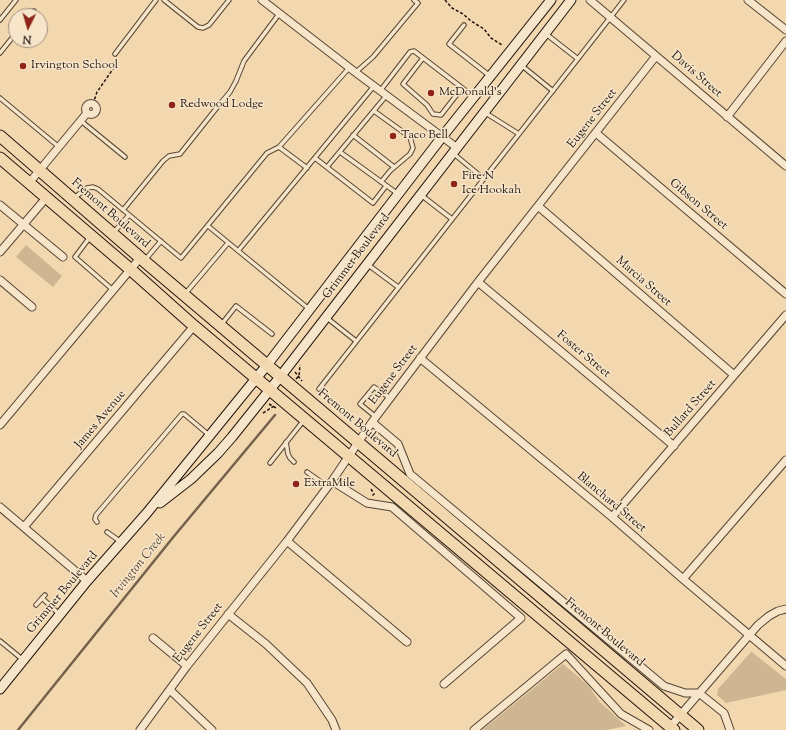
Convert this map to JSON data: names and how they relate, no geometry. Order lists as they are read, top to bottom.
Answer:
{
  "streets": {
    "main road": ["Fremont Boulevard", "Grimmer Boulevard"],
    "street": [
      "Davis Street",
      "Eugene Street",
      "Gibson Street",
      "Marcia Street",
      "Foster Street",
      "Bullard Street",
      "James Avenue",
      "Blanchard Street"
    ]
  },
  "crossings": [
    ["Davis Street", "Eugene Street"],
    ["Eugene Street", "Gibson Street"],
    ["Eugene Street", "Fremont Boulevard"],
    ["Eugene Street", "Marcia Street"],
    ["Eugene Street", "Foster Street"],
    ["Eugene Street", "Blanchard Street"],
    ["Fremont Boulevard", "Grimmer Boulevard"],
    ["Marcia Street", "Bullard Street"],
    ["Foster Street", "Bullard Street"],
    ["Bullard Street", "Blanchard Street"]
  ],
  "water": ["Irvington Creek"],
  "places": [
    "Irvington School",
    "McDonald's",
    "Redwood Lodge",
    "Taco Bell",
    "Fire N Ice Hookah",
    "ExtraMile"
  ],
  "north": "bottom"
}
